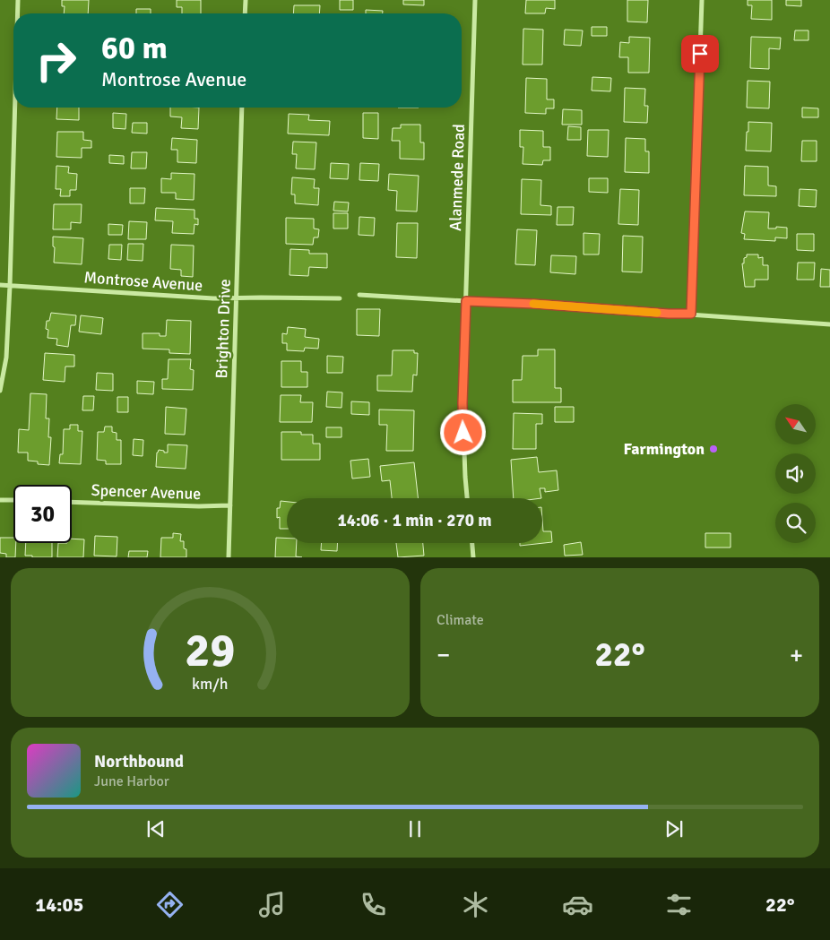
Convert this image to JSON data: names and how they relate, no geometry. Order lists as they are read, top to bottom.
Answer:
{
  "streets": {
    "street": [
      "Alanmede Road",
      "Montrose Avenue",
      "Brighton Drive",
      "Spencer Avenue"
    ]
  },
  "crossings": [
    ["Montrose Avenue", "Brighton Drive"],
    ["Brighton Drive", "Spencer Avenue"]
  ],
  "places": ["Farmington"],
  "north": "top left",
  "page": {
    "turn": ["60 m", "Montrose Avenue"],
    "limit": "30",
    "trip": "14:06 · 1 min · 270 m",
    "tile": "Climate",
    "heat": ["−", "22°", "+"],
    "song": ["Northbound", "June Harbor"],
    "tabs": ["14:05", "22°"],
    "gauge": ["29", "km/h"]
  }
}
